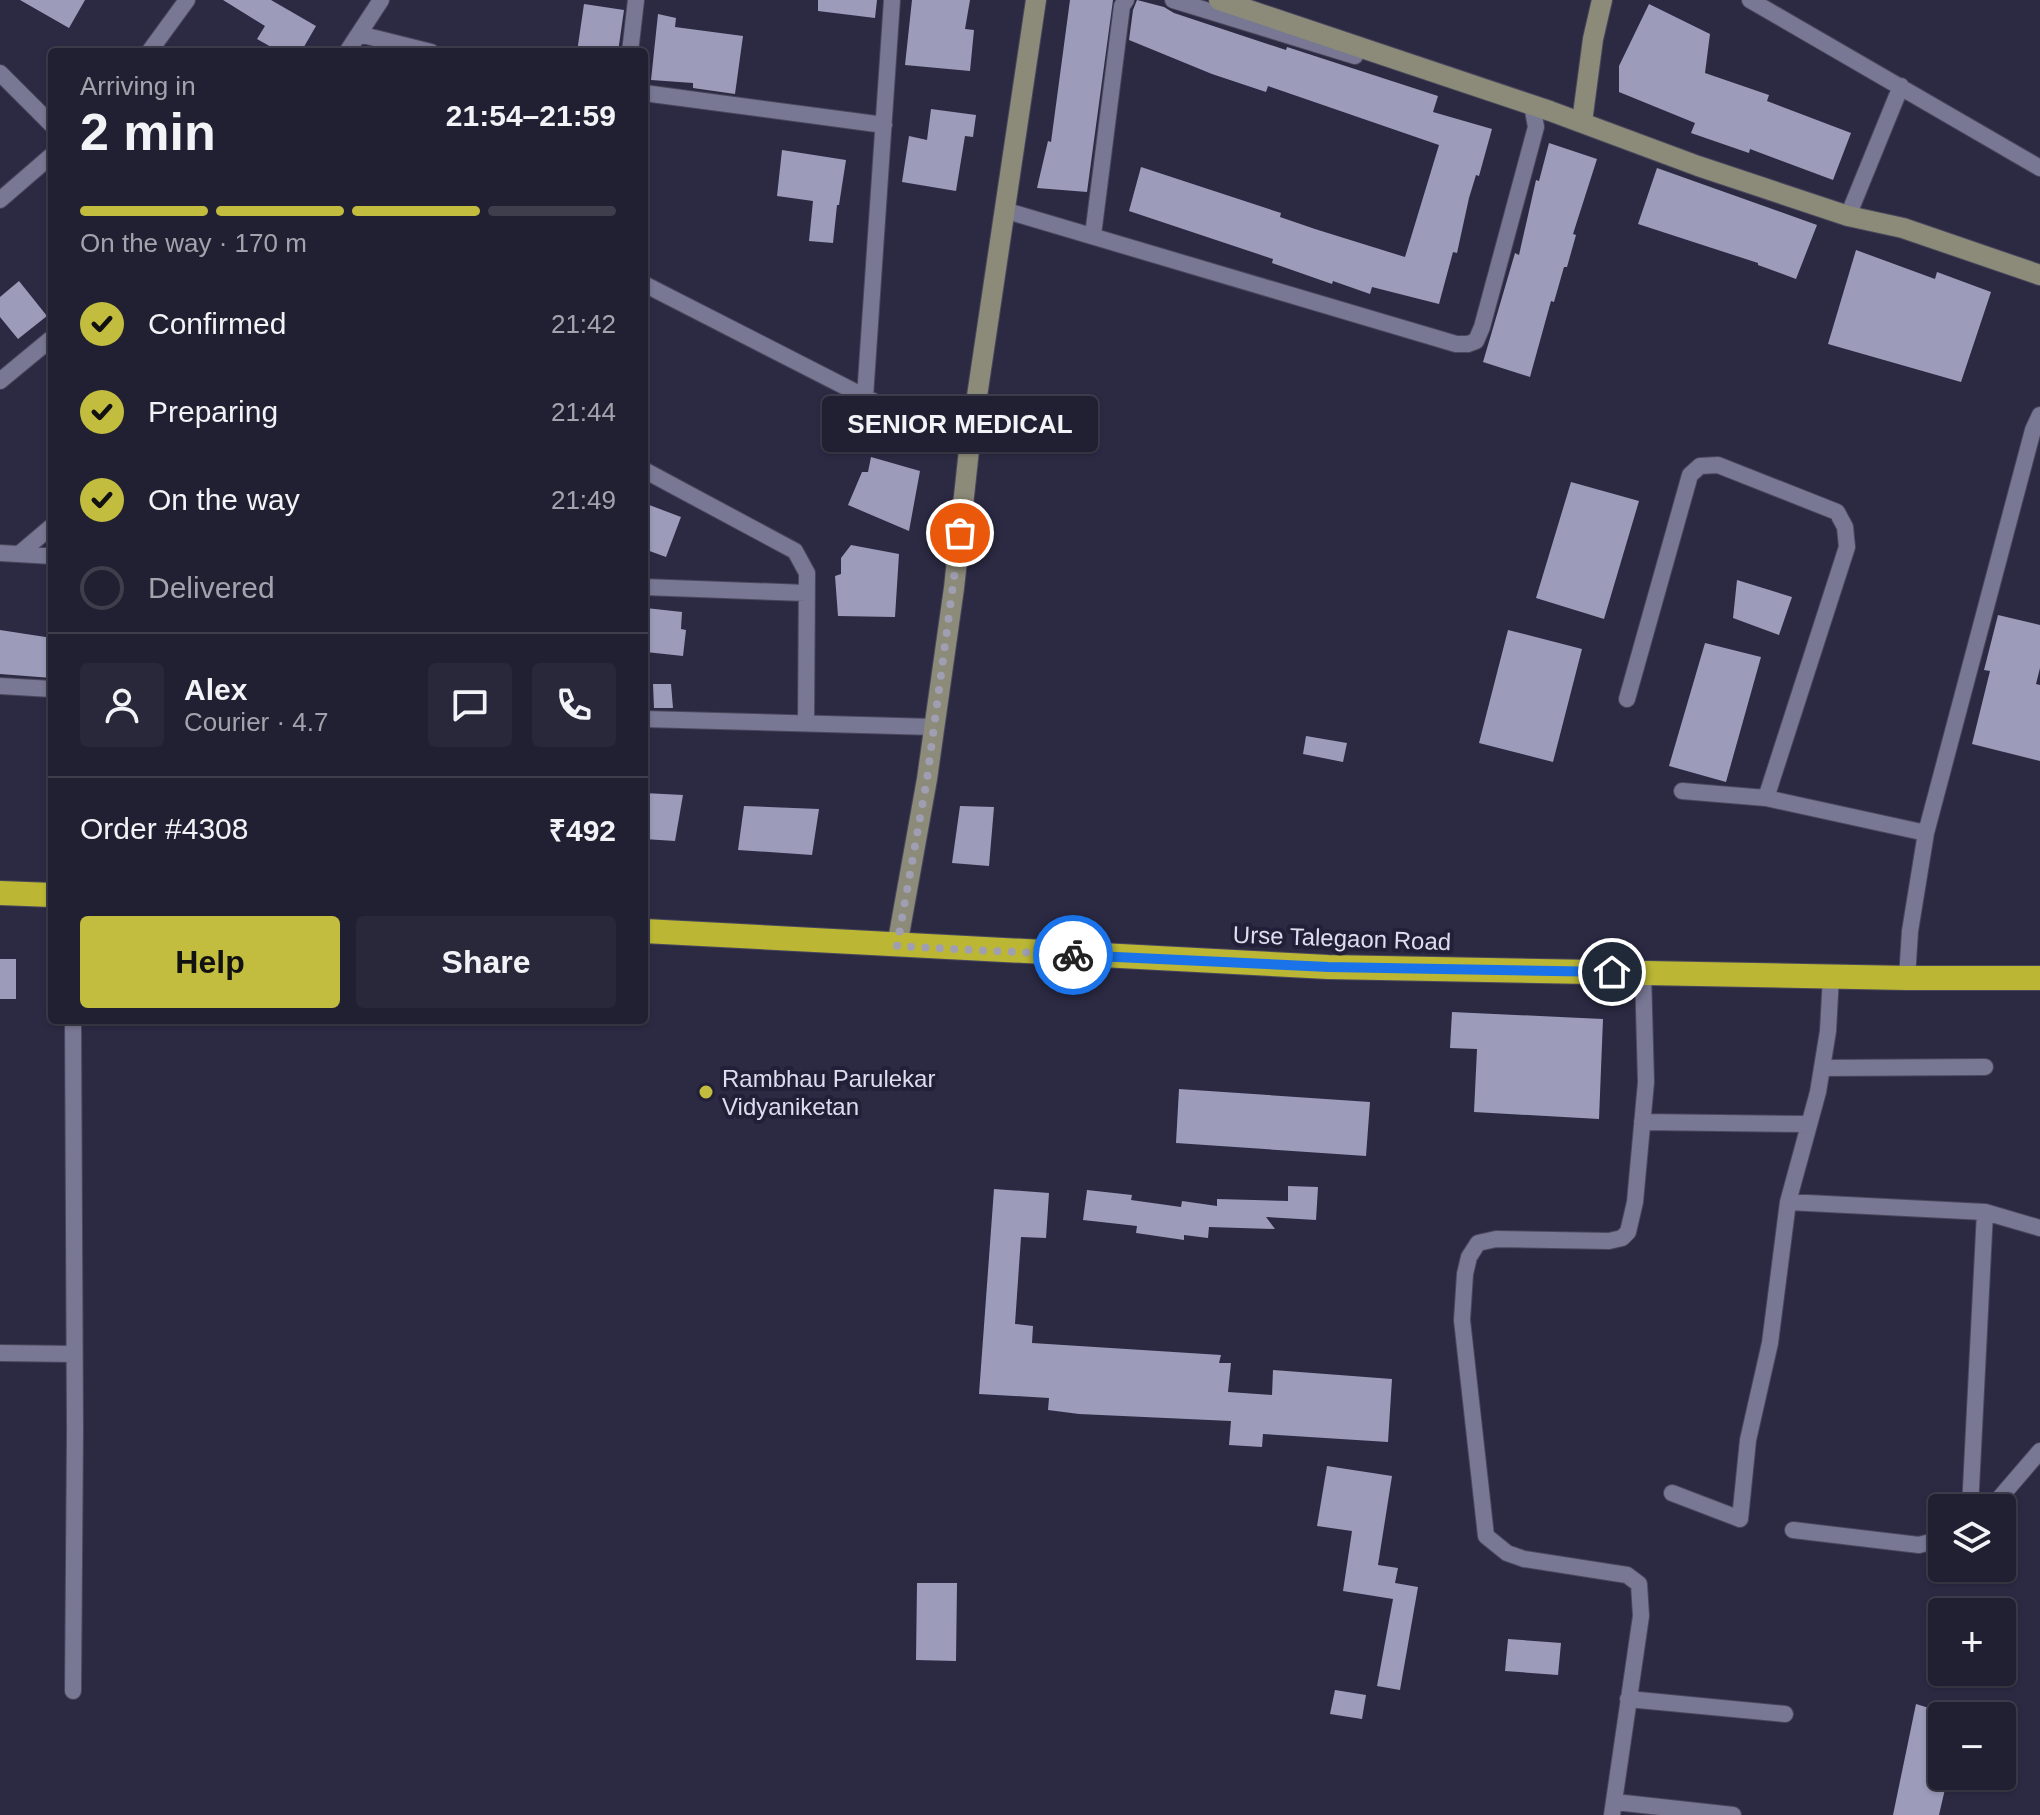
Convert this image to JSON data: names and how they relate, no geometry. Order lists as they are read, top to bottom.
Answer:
{
  "streets": {
    "highway": ["Urse Talegaon Road"]
  },
  "places": ["SENIOR MEDICAL", "Rambhau Parulekar Vidyaniketan"],
  "page": {
    "heading": ["2 min", "Arriving in", "21:54–21:59"],
    "panel": [
      "Alex",
      "Courier · 4.7",
      "Order #4308",
      "₹492"
    ],
    "bar": "On the way · 170 m",
    "list": [
      ["Confirmed", "21:42"],
      ["Preparing", "21:44"],
      ["On the way", "21:49"],
      "Delivered"
    ],
    "bubble": "SENIOR MEDICAL",
    "buttons": ["Help", "Share"],
    "map_buttons": ["+", "−"]
  }
}
